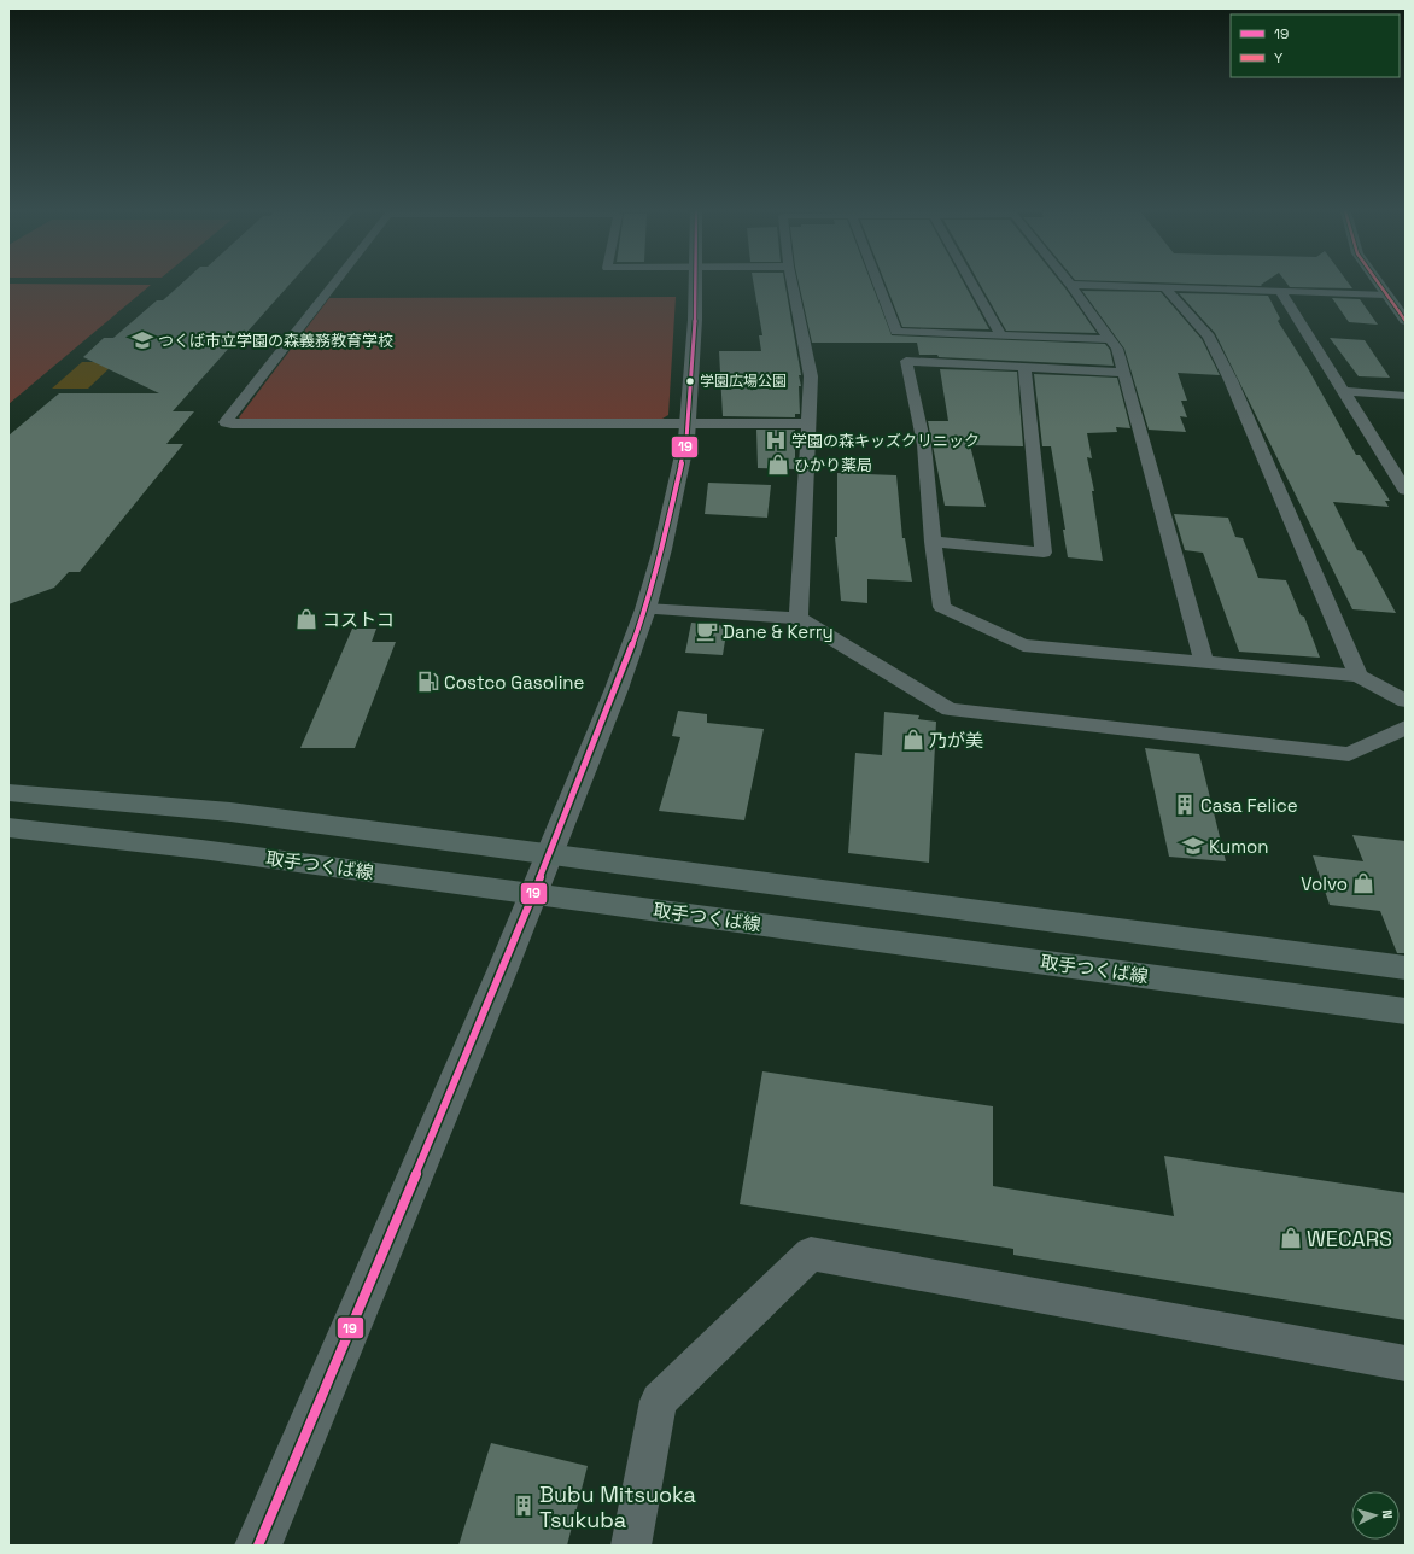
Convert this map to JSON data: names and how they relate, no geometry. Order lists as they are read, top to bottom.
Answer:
{
  "streets": {
    "main road": ["取手つくば線"]
  },
  "places": {
    "school or university": ["つくば市立学園の森義務教育学校", "Kumon"],
    "other": ["学園広場公園"],
    "hospital": ["学園の森キッズクリニック"],
    "shop": [
      "ひかり薬局",
      "コストコ",
      "乃が美",
      "Volvo",
      "WECARS"
    ],
    "cafe": ["Dane & Kerry"],
    "fuel station": ["Costco Gasoline"],
    "building": ["Casa Felice", "Bubu Mitsuoka Tsukuba"]
  },
  "lines": ["transit line 19", "transit line Y"],
  "legend": ["19", "Y"],
  "north": "right"
}
